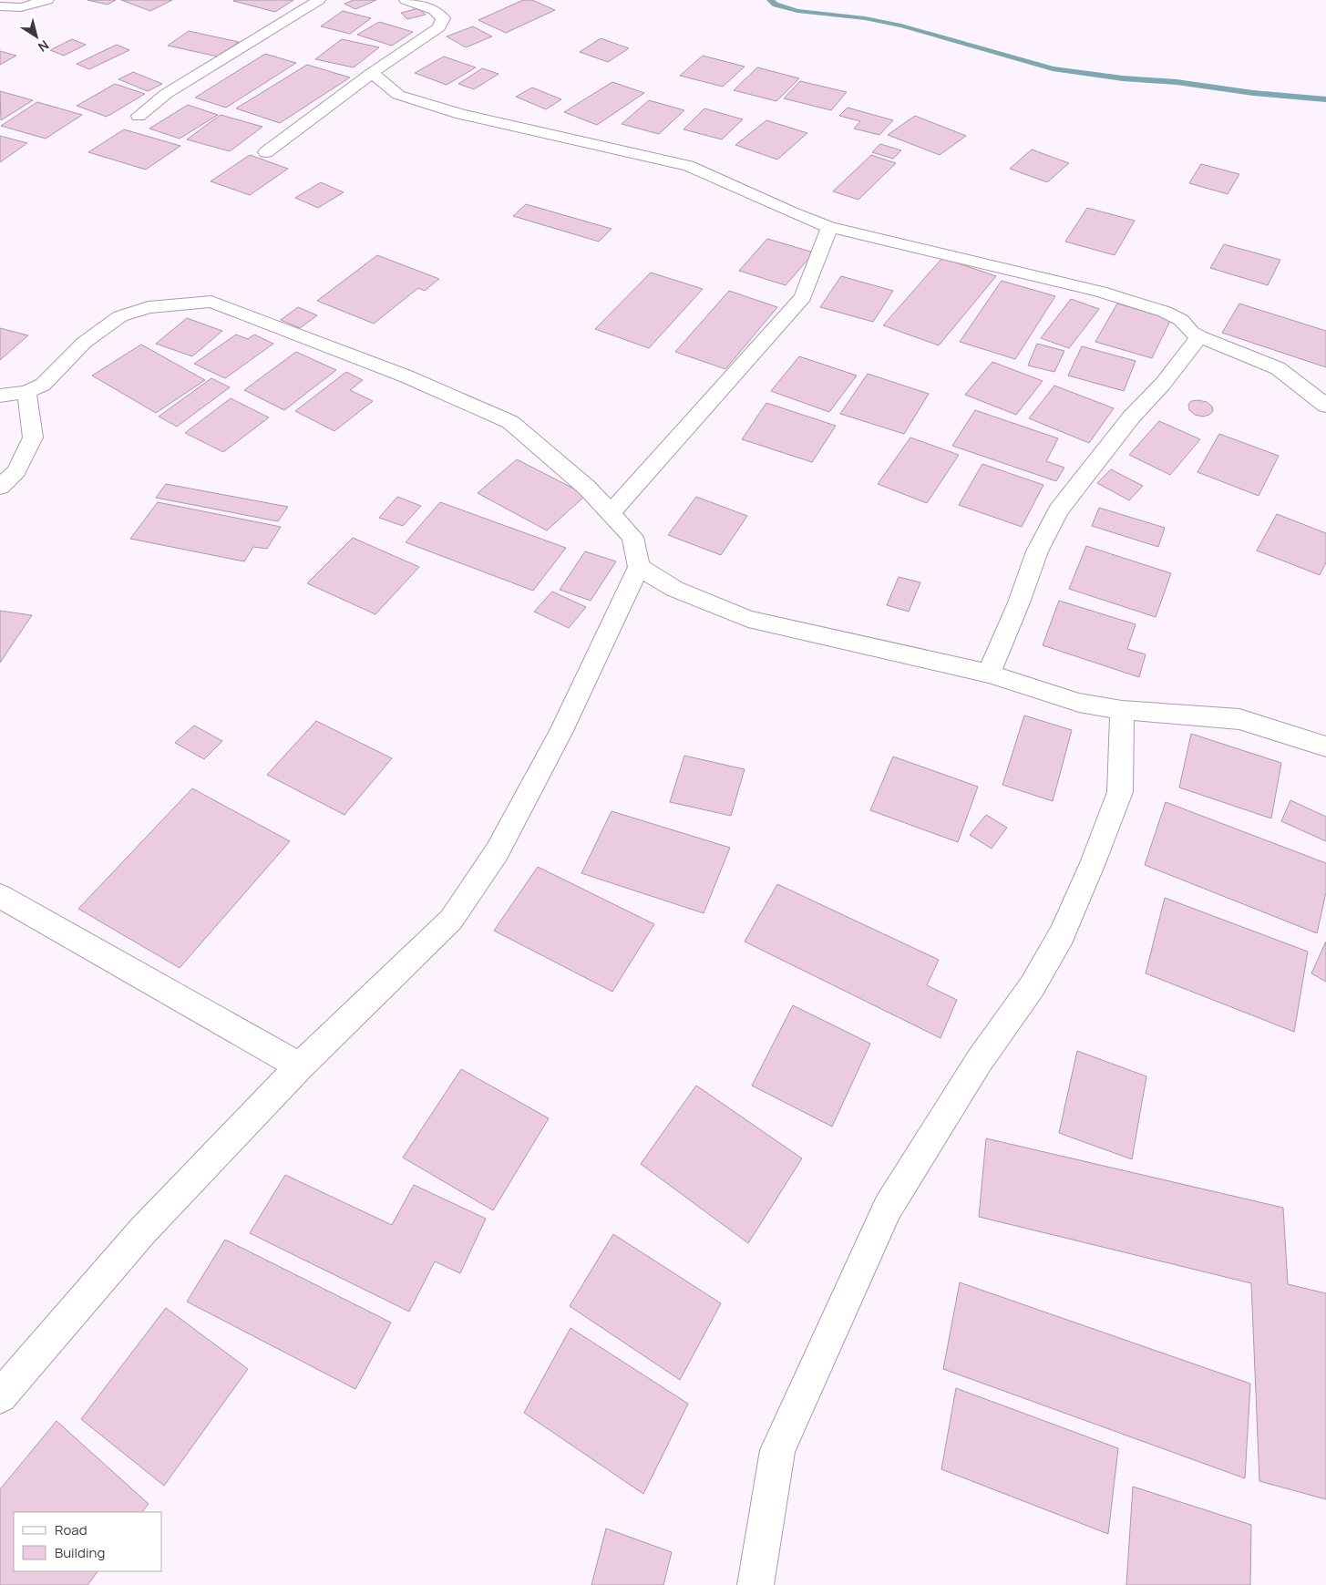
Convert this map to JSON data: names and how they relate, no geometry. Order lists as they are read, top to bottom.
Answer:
{
  "legend": ["Road", "Building"],
  "north": "bottom right"
}
